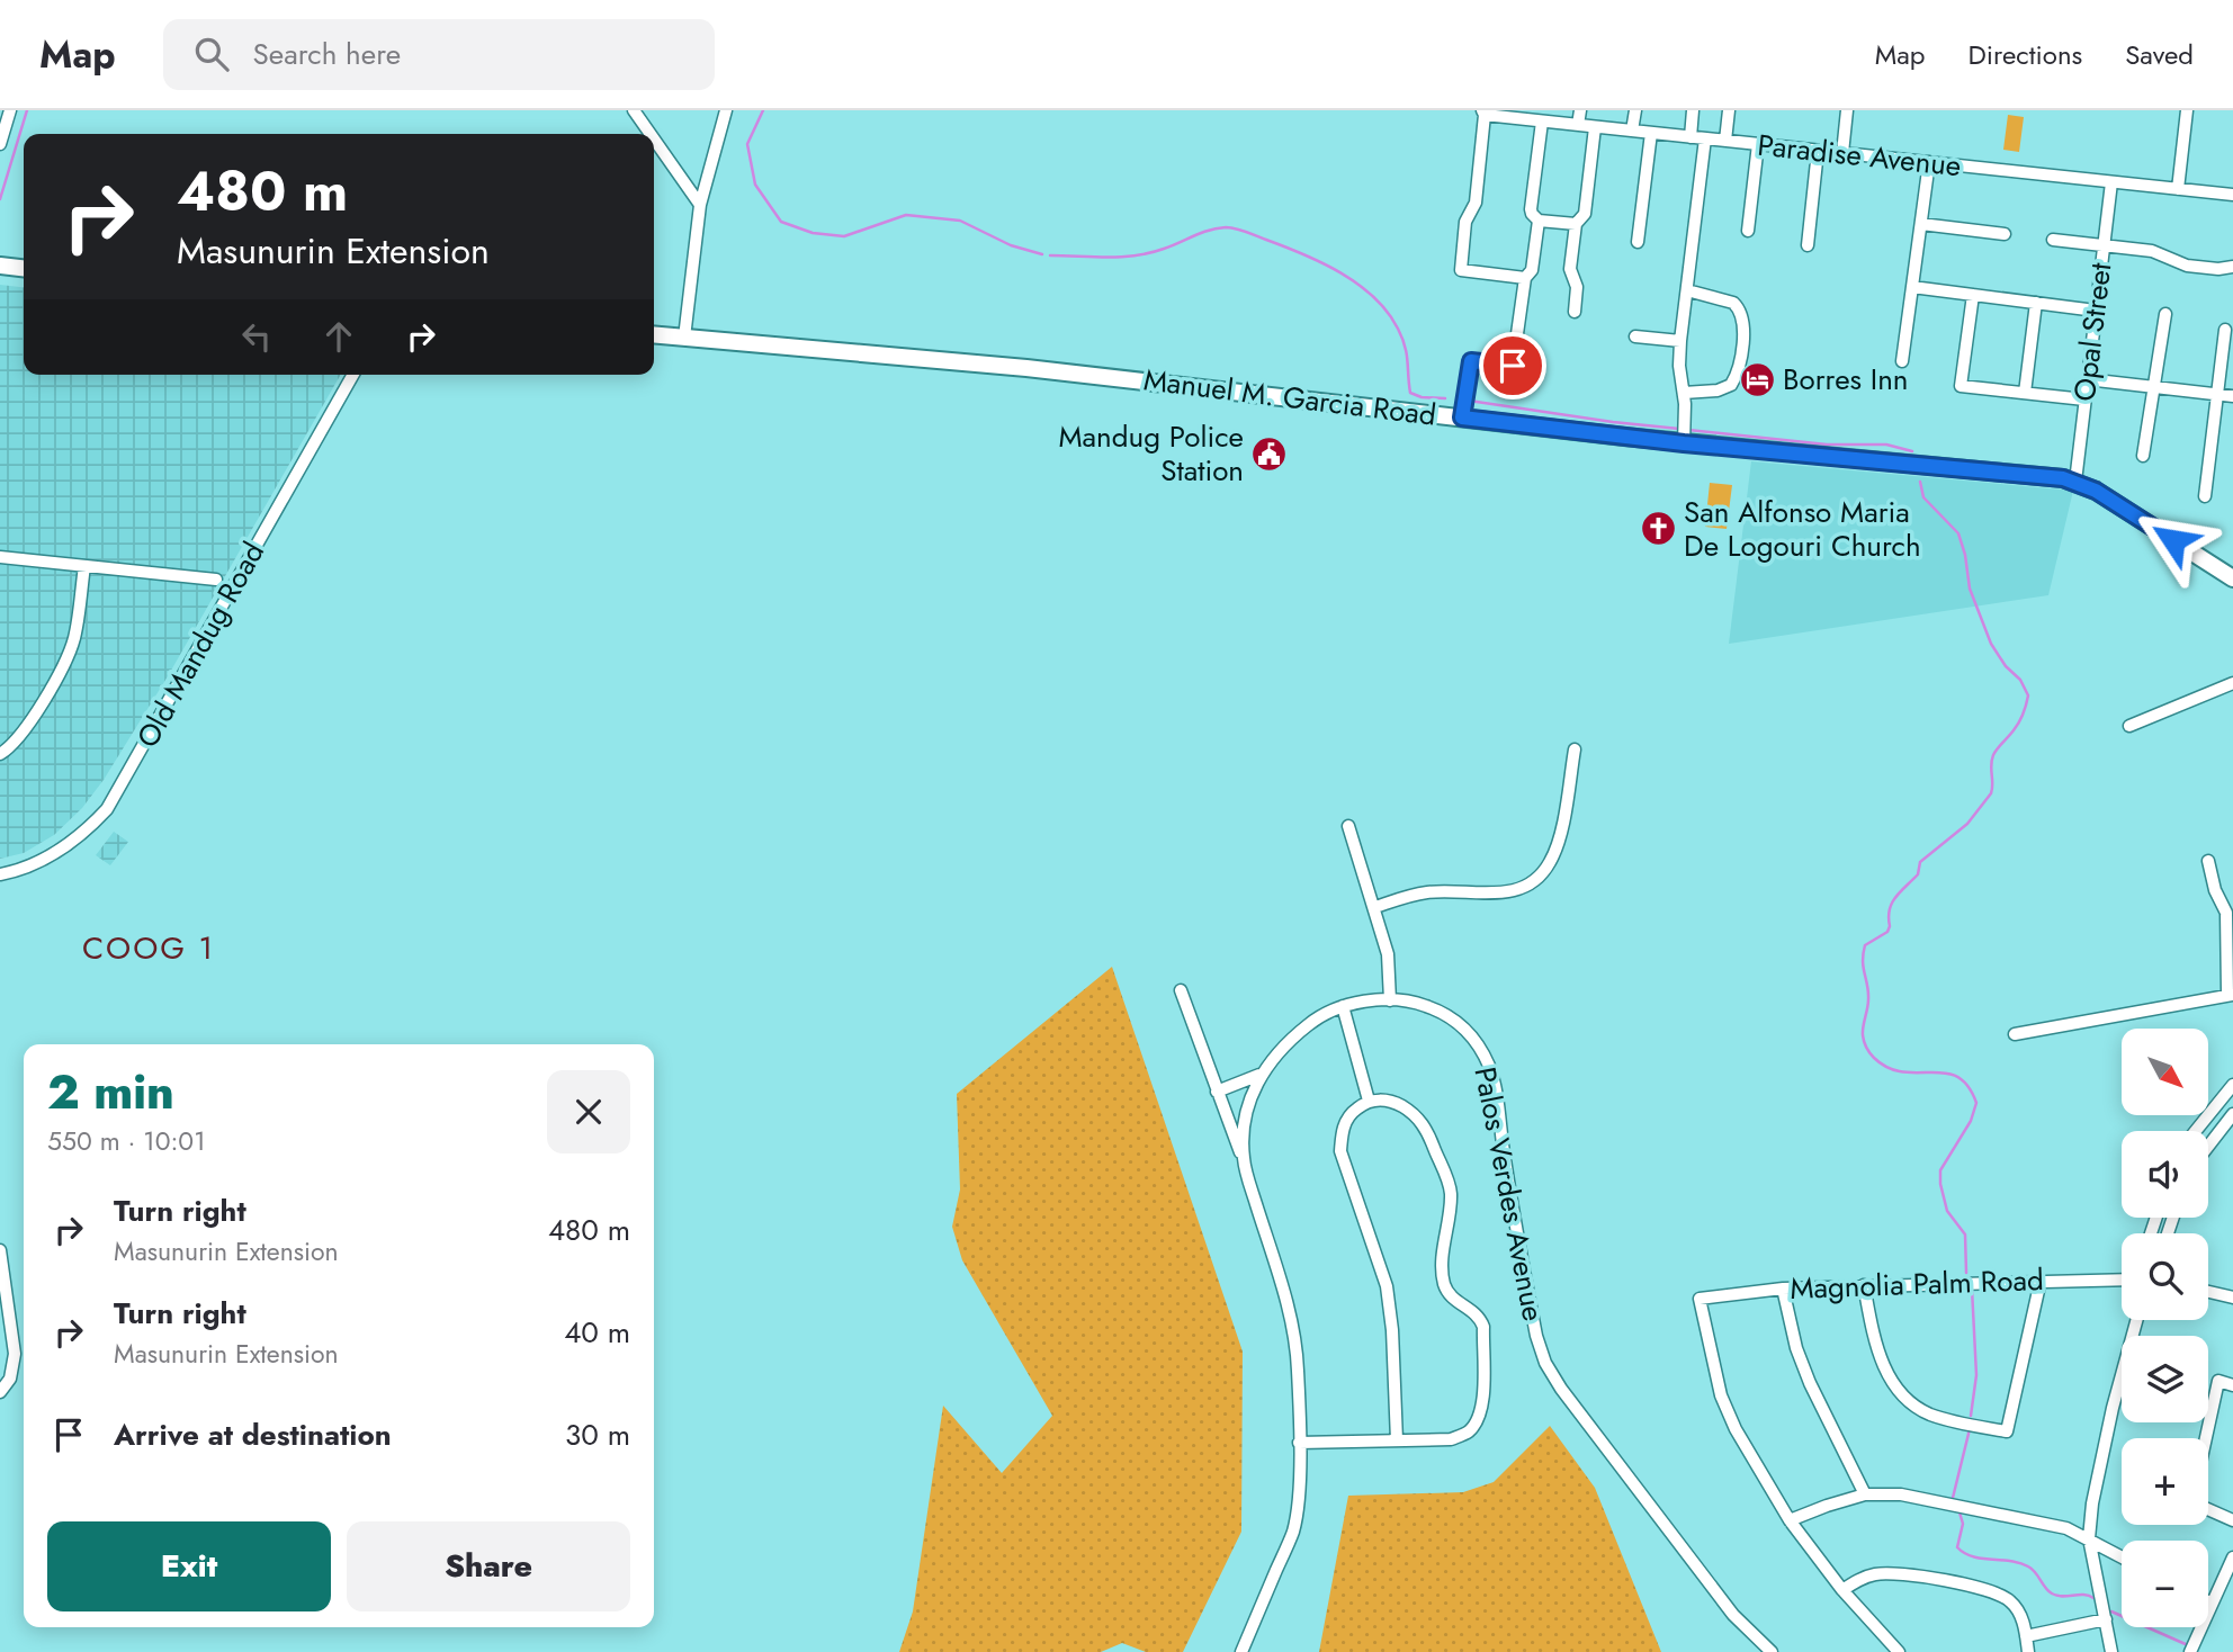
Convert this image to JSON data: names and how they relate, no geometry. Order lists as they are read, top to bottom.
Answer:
{
  "streets": {
    "main road": ["Manuel M. Garcia Road"],
    "street": [
      "Paradise Avenue",
      "Opal Street",
      "Old Mandug Road",
      "Palos Verdes Avenue",
      "Magnolia Palm Road"
    ]
  },
  "crossings": [
    ["Paradise Avenue", "Opal Street"],
    ["Opal Street", "Manuel M. Garcia Road"]
  ],
  "districts": ["COOG 1"],
  "places": {
    "hotel": ["Borres Inn"],
    "public building": ["Mandug Police Station"],
    "church": ["San Alfonso Maria De Logouri Church"]
  },
  "north": "bottom right",
  "page": {
    "header": "Map",
    "search": "Search here",
    "nav": ["Map", "Directions", "Saved"],
    "turn": ["480 m", "Masunurin Extension"],
    "map_buttons": ["+", "−"],
    "heading": ["2 min", "550 m · 10:01"],
    "list": [
      {
        "name": "Turn right",
        "note": "Masunurin Extension",
        "value": "480 m"
      },
      {
        "name": "Turn right",
        "note": "Masunurin Extension",
        "value": "40 m"
      },
      {
        "name": "Arrive at destination",
        "value": "30 m"
      }
    ],
    "buttons": ["Exit", "Share"]
  }
}
